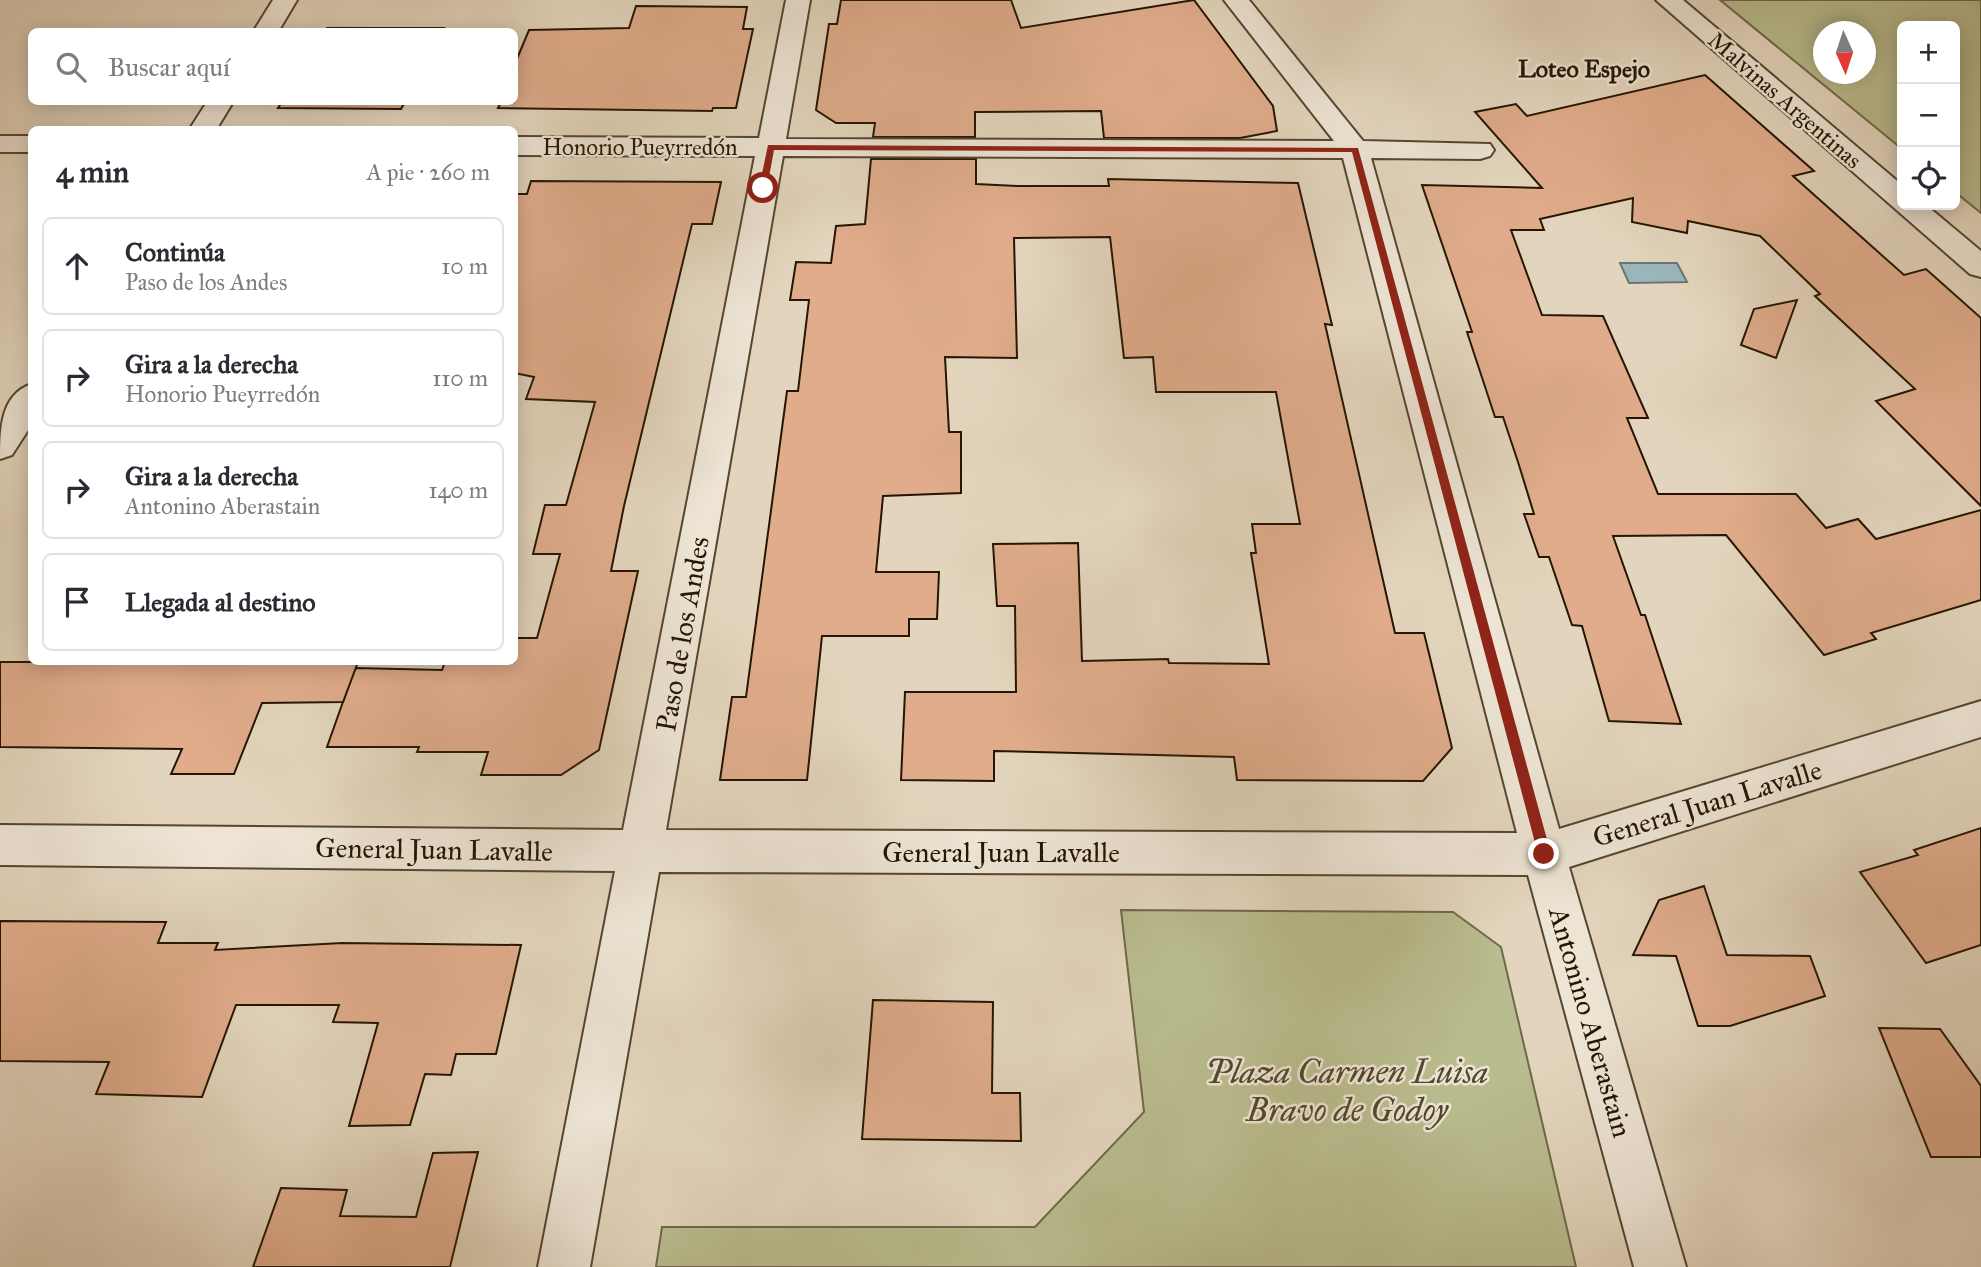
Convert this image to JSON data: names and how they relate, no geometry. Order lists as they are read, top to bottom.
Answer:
{
  "streets": {
    "street": [
      "Malvinas Argentinas",
      "Honorio Pueyrredón",
      "Paso de los Andes",
      "General Juan Lavalle",
      "Antonino Aberastain"
    ]
  },
  "crossings": [
    ["Honorio Pueyrredón", "Paso de los Andes"],
    ["Honorio Pueyrredón", "Antonino Aberastain"],
    ["Paso de los Andes", "General Juan Lavalle"],
    ["General Juan Lavalle", "Antonino Aberastain"]
  ],
  "districts": ["Loteo Espejo"],
  "parks": ["Plaza Carmen Luisa Bravo de Godoy"],
  "north": "bottom",
  "page": {
    "map_buttons": ["+", "−"],
    "search": "Buscar aquí",
    "heading": ["4 min", "A pie · 260 m"],
    "list": [
      ["Continúa", "Paso de los Andes", "10 m"],
      ["Gira a la derecha", "Honorio Pueyrredón", "110 m"],
      ["Gira a la derecha", "Antonino Aberastain", "140 m"],
      "Llegada al destino"
    ]
  }
}
